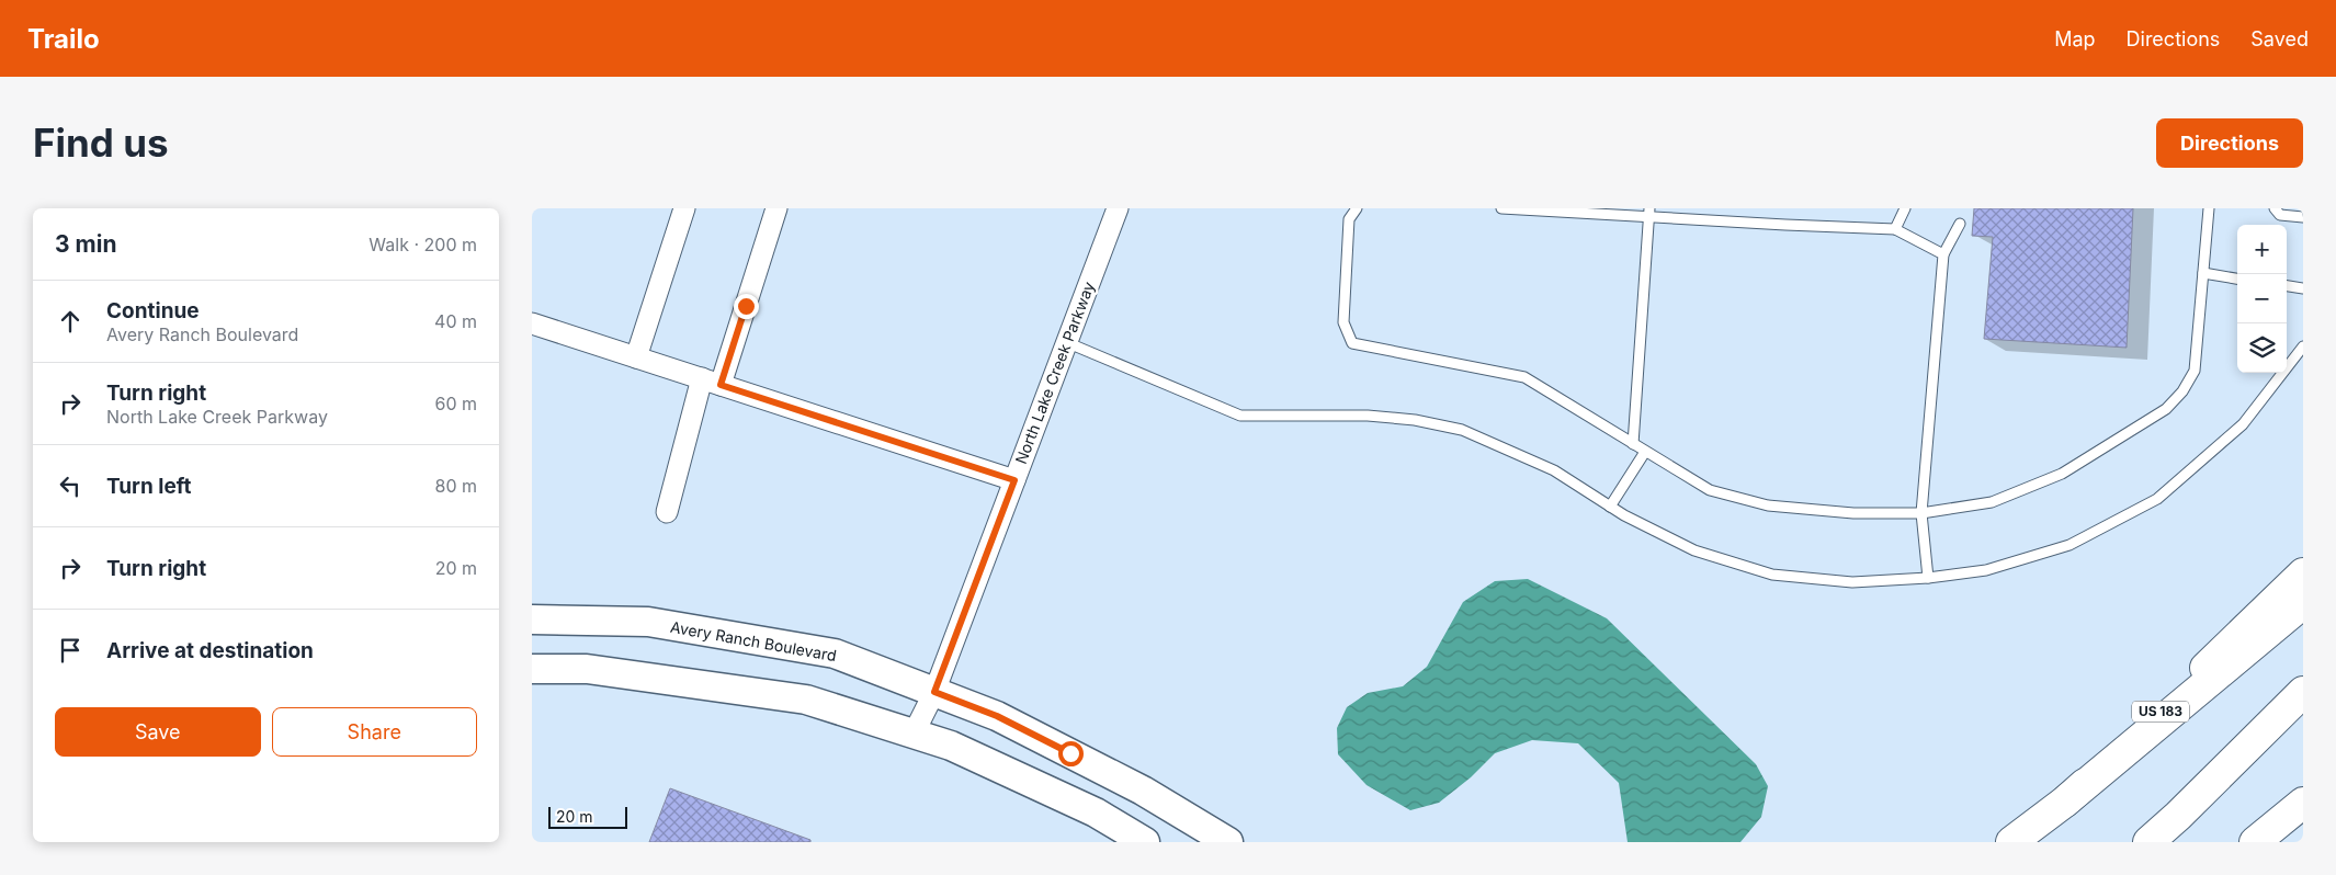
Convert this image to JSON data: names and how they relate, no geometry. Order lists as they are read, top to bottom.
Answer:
{
  "streets": {
    "main road": ["Avery Ranch Boulevard", "US 183"],
    "street": ["North Lake Creek Parkway"]
  },
  "crossings": [
    ["North Lake Creek Parkway", "Avery Ranch Boulevard"]
  ],
  "scale_bar": "20 m",
  "page": {
    "header": "Trailo",
    "nav": ["Map", "Directions", "Saved"],
    "buttons": [
      "Directions",
      ["Save", "Share"]
    ],
    "title": "Find us",
    "heading": ["3 min", "Walk · 200 m"],
    "map_buttons": ["+", "−"],
    "list": [
      ["Continue", "Avery Ranch Boulevard", "40 m"],
      ["Turn right", "North Lake Creek Parkway", "60 m"],
      ["Turn left", "80 m"],
      ["Turn right", "20 m"],
      "Arrive at destination"
    ],
    "scale": "20 m"
  }
}
